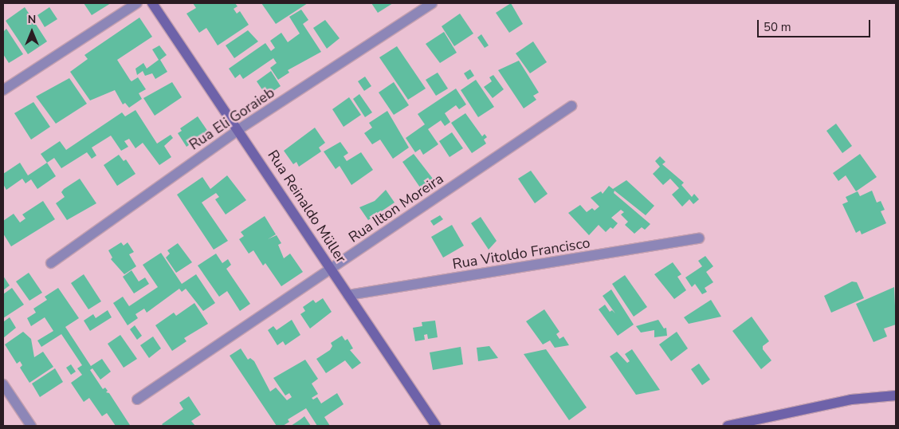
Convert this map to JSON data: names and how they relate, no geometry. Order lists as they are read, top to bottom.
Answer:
{
  "streets": {
    "street": [
      "Rua Eli Goraieb",
      "Rua Reinaldo Müller",
      "Rua Ilton Moreira",
      "Rua Vitoldo Francisco"
    ]
  },
  "crossings": [
    ["Rua Eli Goraieb", "Rua Reinaldo Müller"],
    ["Rua Reinaldo Müller", "Rua Ilton Moreira"],
    ["Rua Reinaldo Müller", "Rua Vitoldo Francisco"]
  ],
  "scale_bar": "50 m",
  "north": "top"
}
